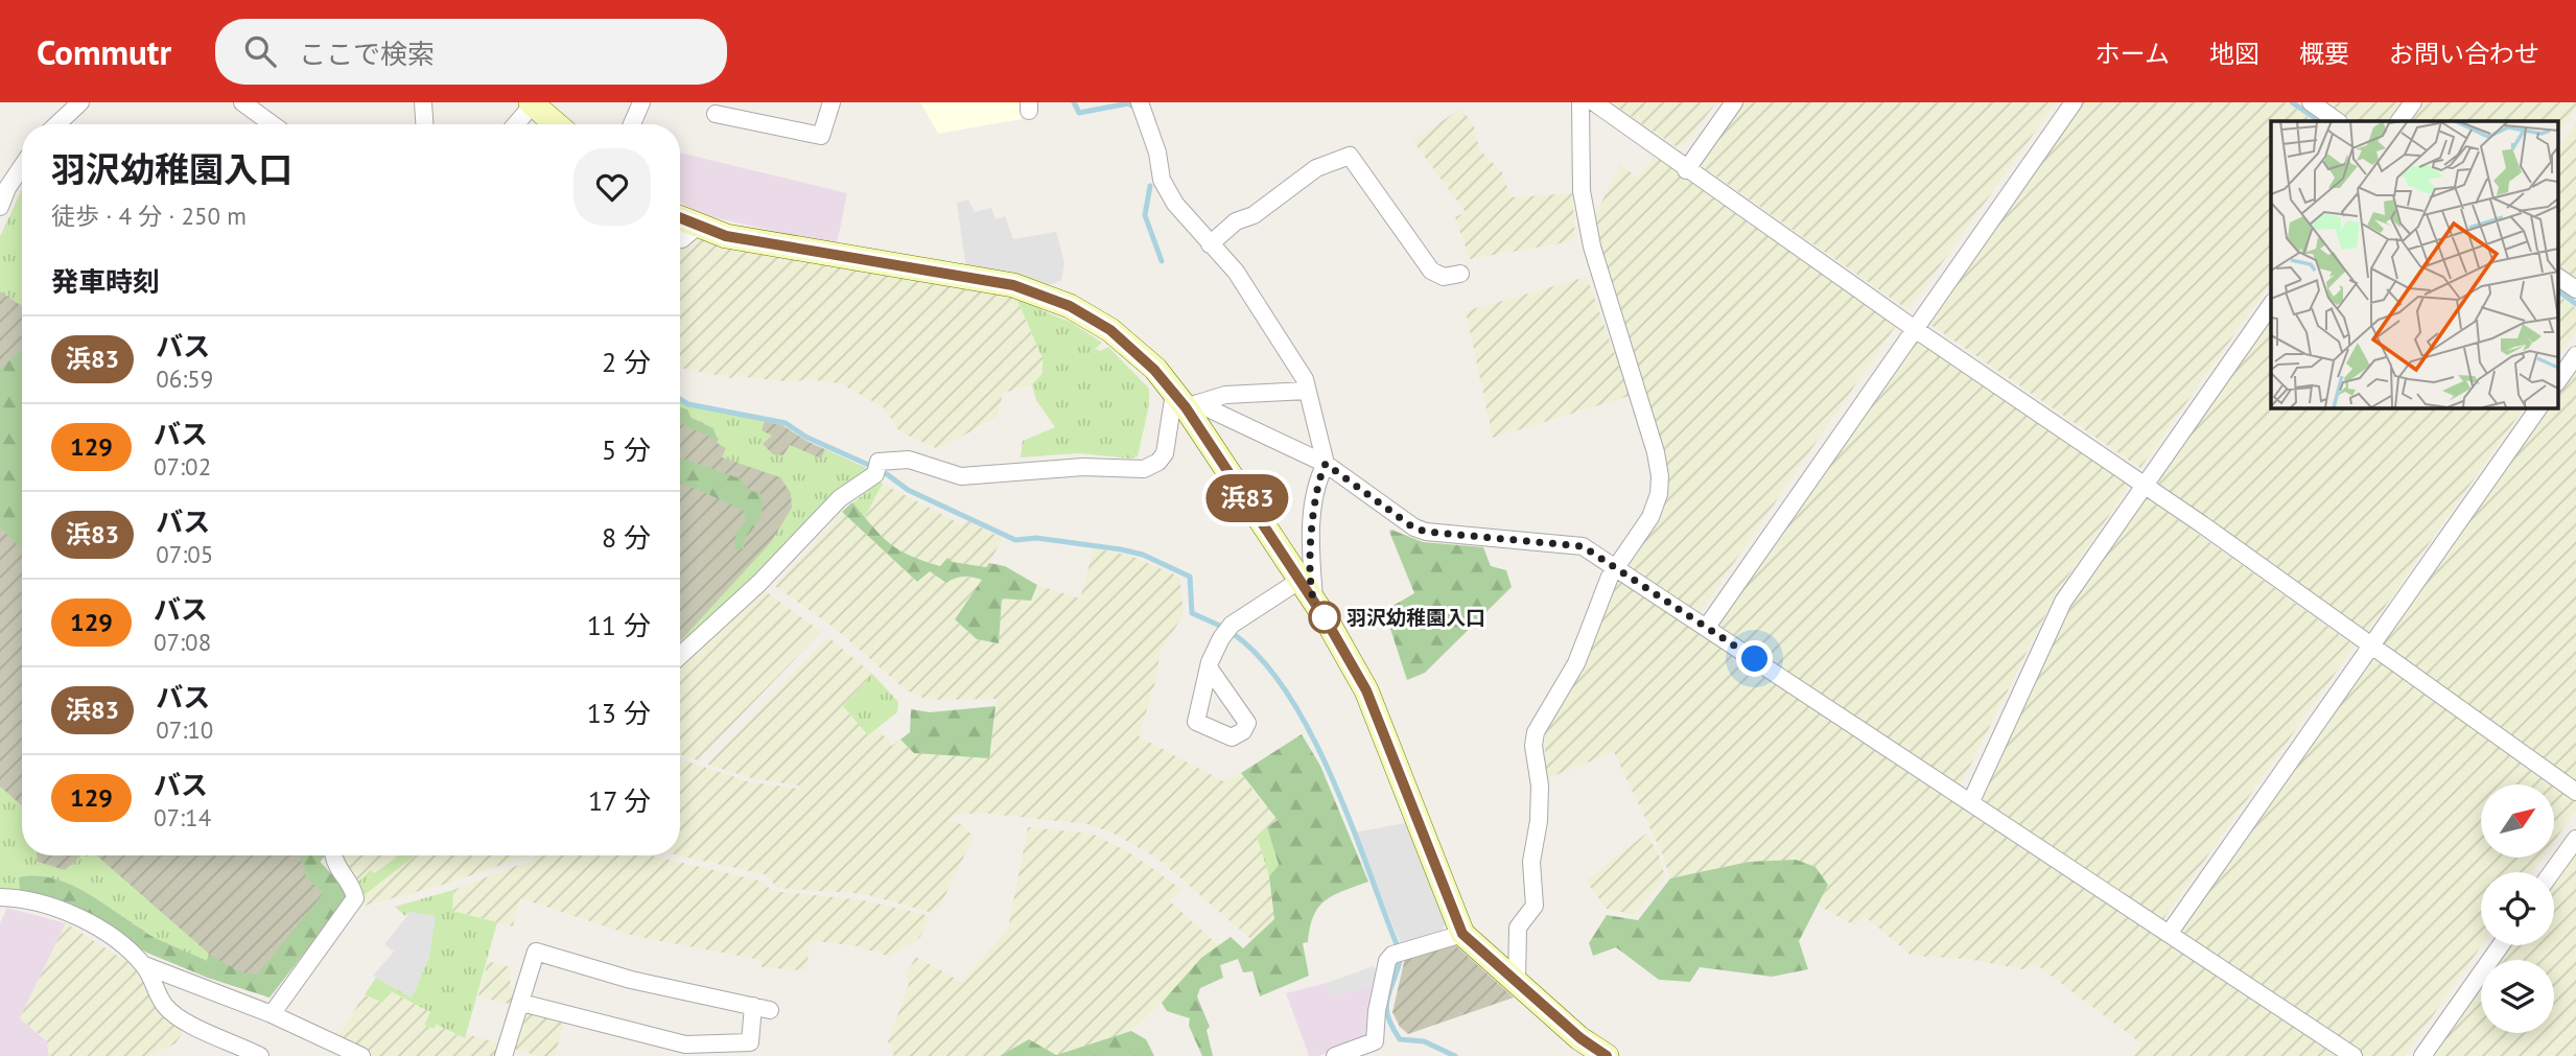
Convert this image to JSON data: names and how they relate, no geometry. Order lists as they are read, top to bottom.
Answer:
{
  "places": ["羽沢幼稚園入口"],
  "lines": ["bus line 浜83"],
  "north": "top right",
  "page": {
    "header": "Commutr",
    "search": "ここで検索",
    "nav": [
      "ホーム",
      "地図",
      "概要",
      "お問い合わせ"
    ],
    "on_map": "浜83",
    "heading": [
      ["羽沢幼稚園入口", "徒歩 · 4 分 · 250 m"],
      "発車時刻"
    ],
    "list": [
      {
        "mark": "浜83",
        "name": "バス",
        "note": "06:59",
        "value": "2 分"
      },
      {
        "mark": "129",
        "name": "バス",
        "note": "07:02",
        "value": "5 分"
      },
      {
        "mark": "浜83",
        "name": "バス",
        "note": "07:05",
        "value": "8 分"
      },
      {
        "mark": "129",
        "name": "バス",
        "note": "07:08",
        "value": "11 分"
      },
      {
        "mark": "浜83",
        "name": "バス",
        "note": "07:10",
        "value": "13 分"
      },
      {
        "mark": "129",
        "name": "バス",
        "note": "07:14",
        "value": "17 分"
      }
    ]
  }
}
